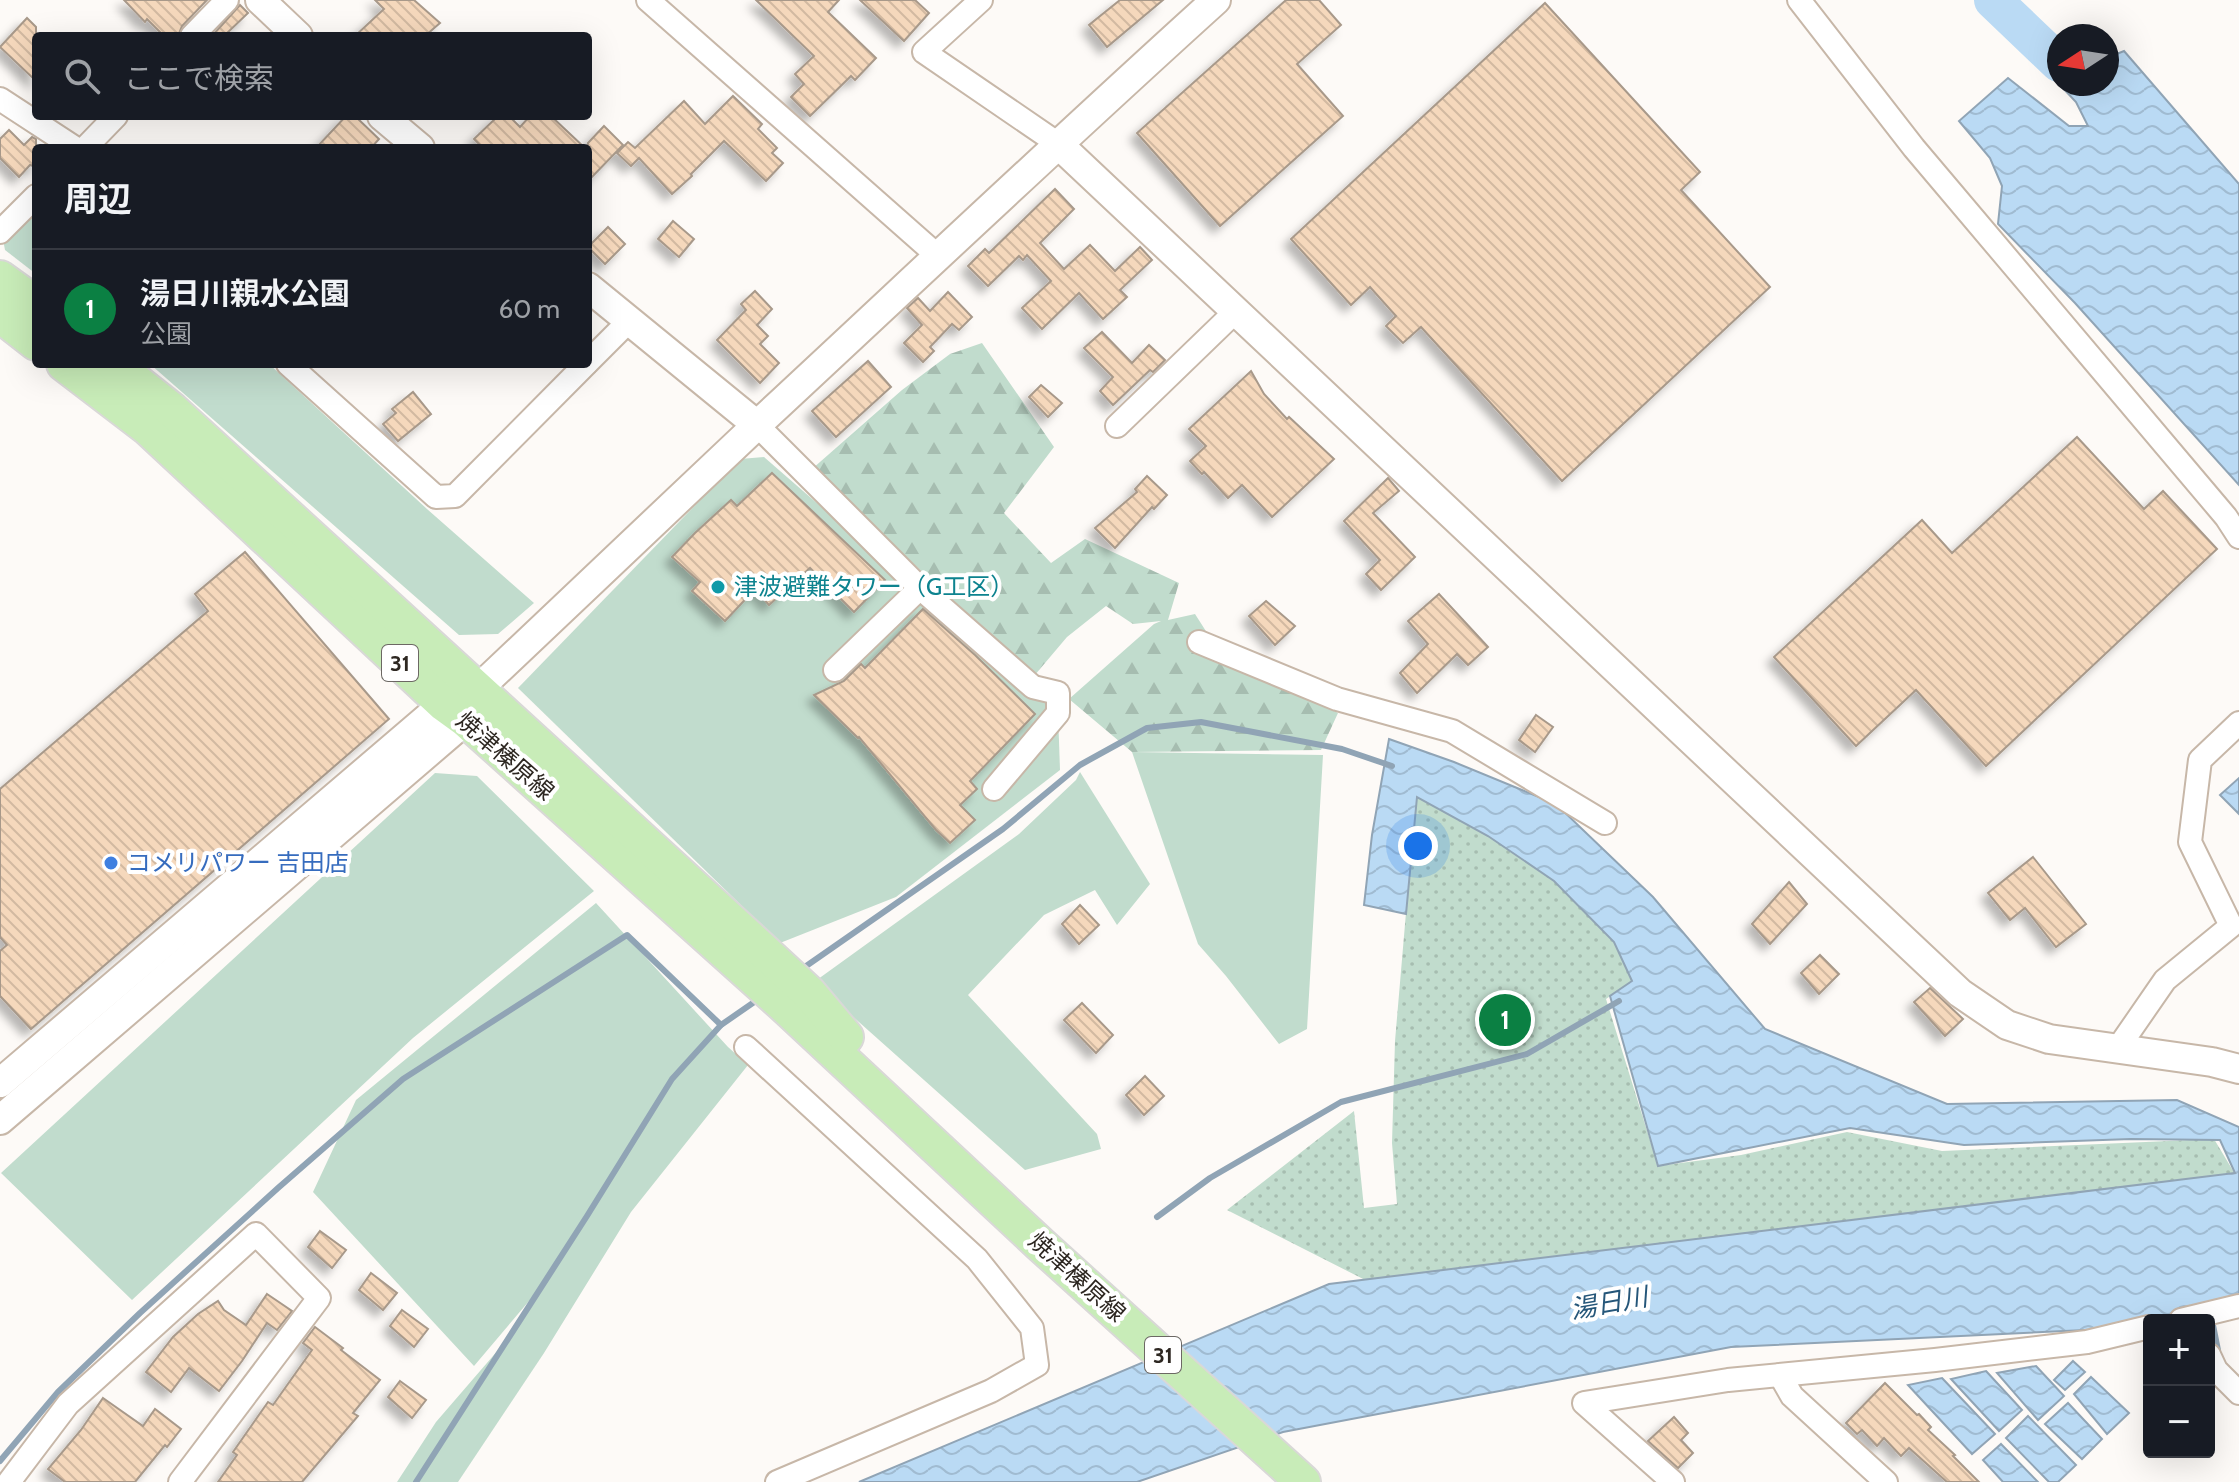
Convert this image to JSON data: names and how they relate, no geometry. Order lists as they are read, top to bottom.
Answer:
{
  "streets": {
    "main road": ["31", "焼津榛原線"]
  },
  "water": ["湯日川"],
  "places": ["津波避難タワー（G工区）", "コメリパワー 吉田店"],
  "north": "left",
  "page": {
    "search": "ここで検索",
    "heading": "周辺",
    "list": [
      {
        "mark": "1",
        "name": "湯日川親水公園",
        "note": "公園",
        "value": "60 m"
      }
    ],
    "pins": "1",
    "map_buttons": ["+", "−"]
  }
}
